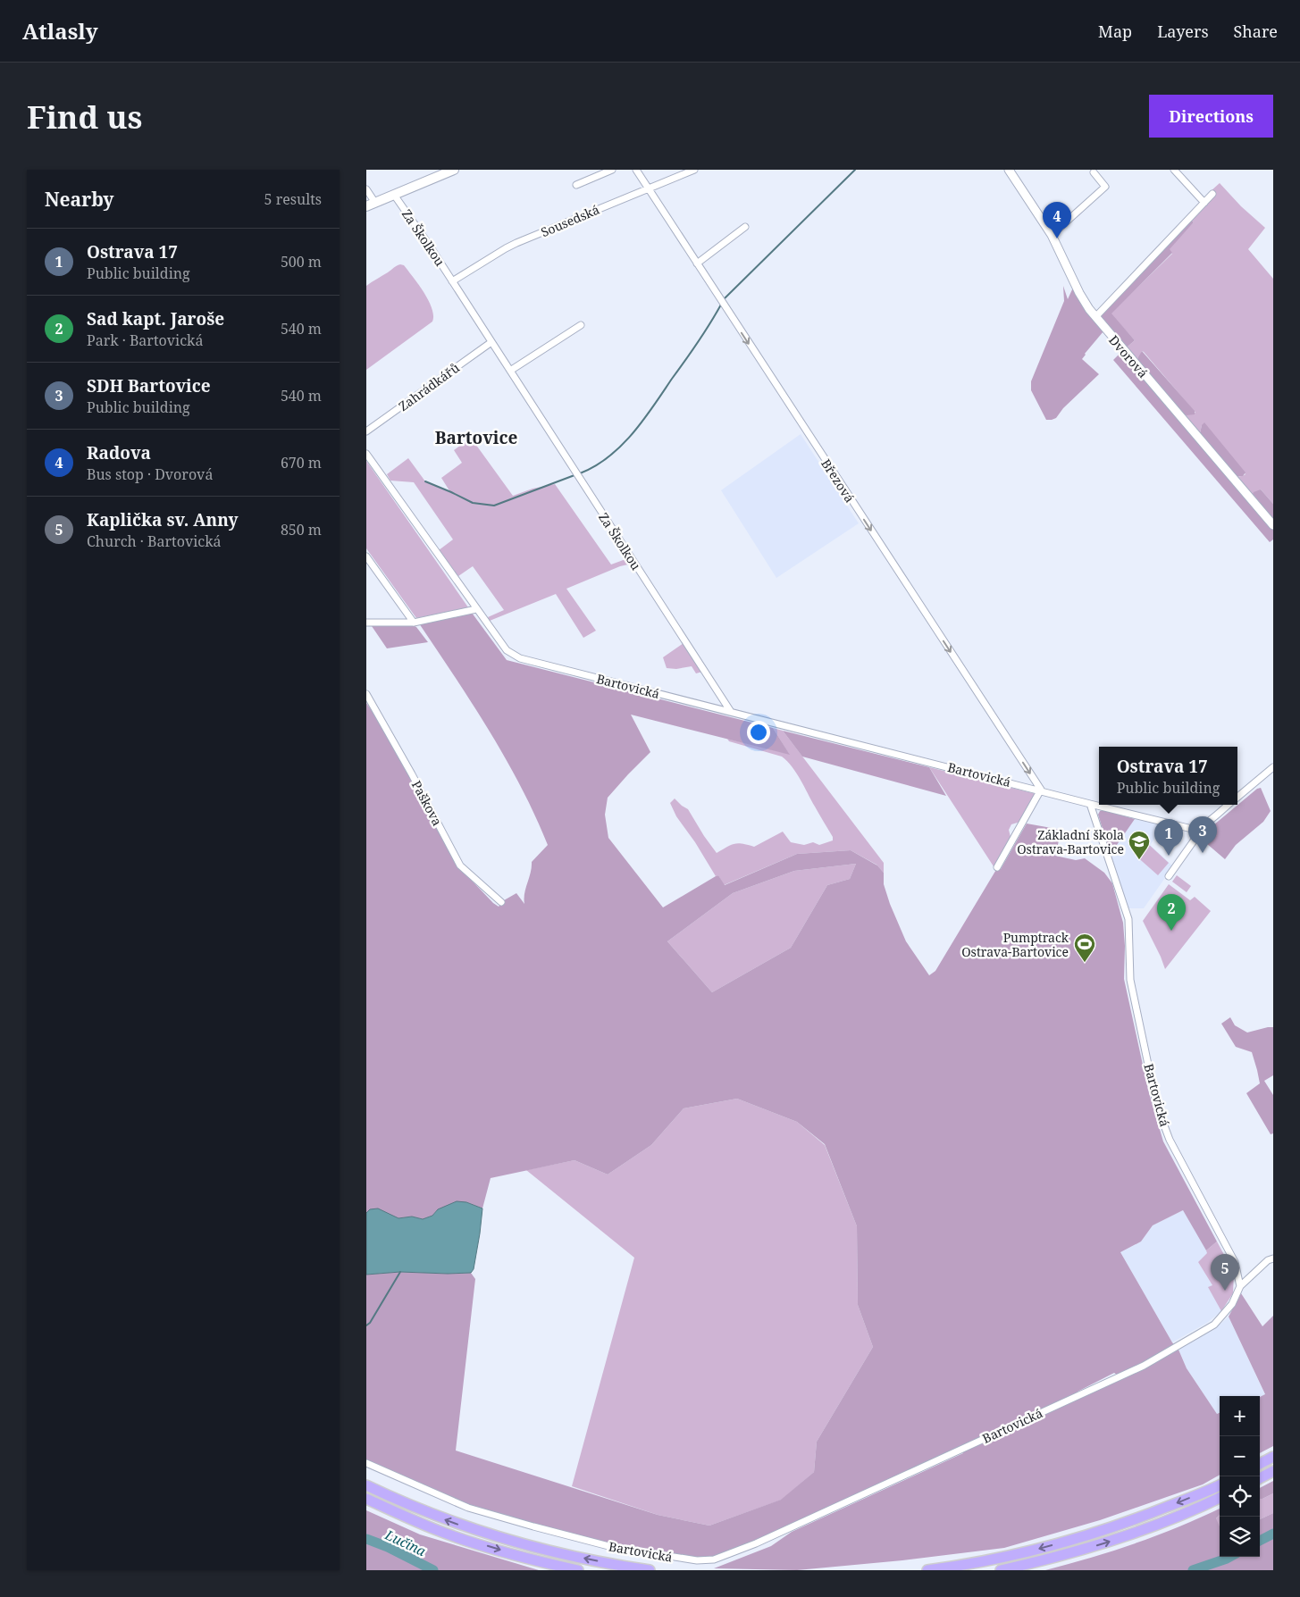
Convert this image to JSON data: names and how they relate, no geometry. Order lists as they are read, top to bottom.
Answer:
{
  "streets": {
    "street": [
      "Sousedská",
      "Za Školkou",
      "Dvorová",
      "Zahrádkářů",
      "Březová",
      "Bartovická",
      "Paškova"
    ]
  },
  "crossings": [
    ["Sousedská", "Za Školkou"],
    ["Sousedská", "Březová"],
    ["Za Školkou", "Zahrádkářů"],
    ["Za Školkou", "Bartovická"],
    ["Březová", "Bartovická"]
  ],
  "one_way": ["Březová"],
  "districts": ["Bartovice"],
  "water": ["Lučina"],
  "places": {
    "school or university": ["Základní škola Ostrava-Bartovice"],
    "sports": ["Pumptrack Ostrava-Bartovice"]
  },
  "page": {
    "header": "Atlasly",
    "nav": ["Map", "Layers", "Share"],
    "buttons": "Directions",
    "title": "Find us",
    "heading": ["Nearby", "5 results"],
    "pins": [
      "4",
      "3",
      "1",
      "2",
      "5"
    ],
    "list": [
      {
        "mark": "1",
        "name": "Ostrava 17",
        "note": "Public building",
        "value": "500 m"
      },
      {
        "mark": "2",
        "name": "Sad kapt. Jaroše",
        "note": "Park · Bartovická",
        "value": "540 m"
      },
      {
        "mark": "3",
        "name": "SDH Bartovice",
        "note": "Public building",
        "value": "540 m"
      },
      {
        "mark": "4",
        "name": "Radova",
        "note": "Bus stop · Dvorová",
        "value": "670 m"
      },
      {
        "mark": "5",
        "name": "Kaplička sv. Anny",
        "note": "Church · Bartovická",
        "value": "850 m"
      }
    ],
    "popup": ["Ostrava 17", "Public building"],
    "map_buttons": ["+", "−"]
  }
}
